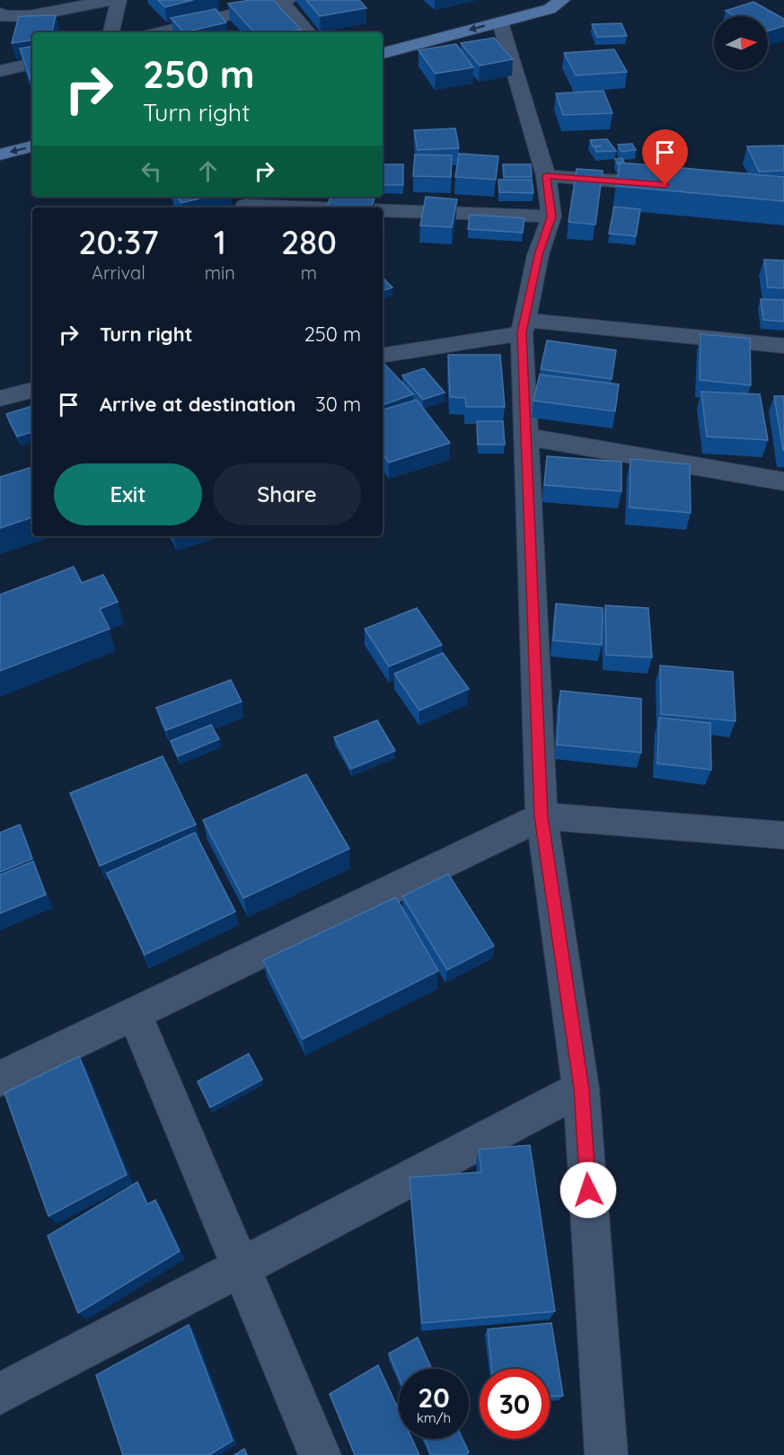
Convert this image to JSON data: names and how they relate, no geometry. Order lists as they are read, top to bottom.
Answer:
{
  "north": "right",
  "page": {
    "turn": ["250 m", "Turn right"],
    "eta": [
      "20:37",
      "Arrival",
      "1",
      "min",
      "280",
      "m"
    ],
    "list": [
      {
        "name": "Turn right",
        "value": "250 m"
      },
      {
        "name": "Arrive at destination",
        "value": "30 m"
      }
    ],
    "buttons": ["Exit", "Share"],
    "speed": "20 km/h",
    "limit": "30"
  }
}
